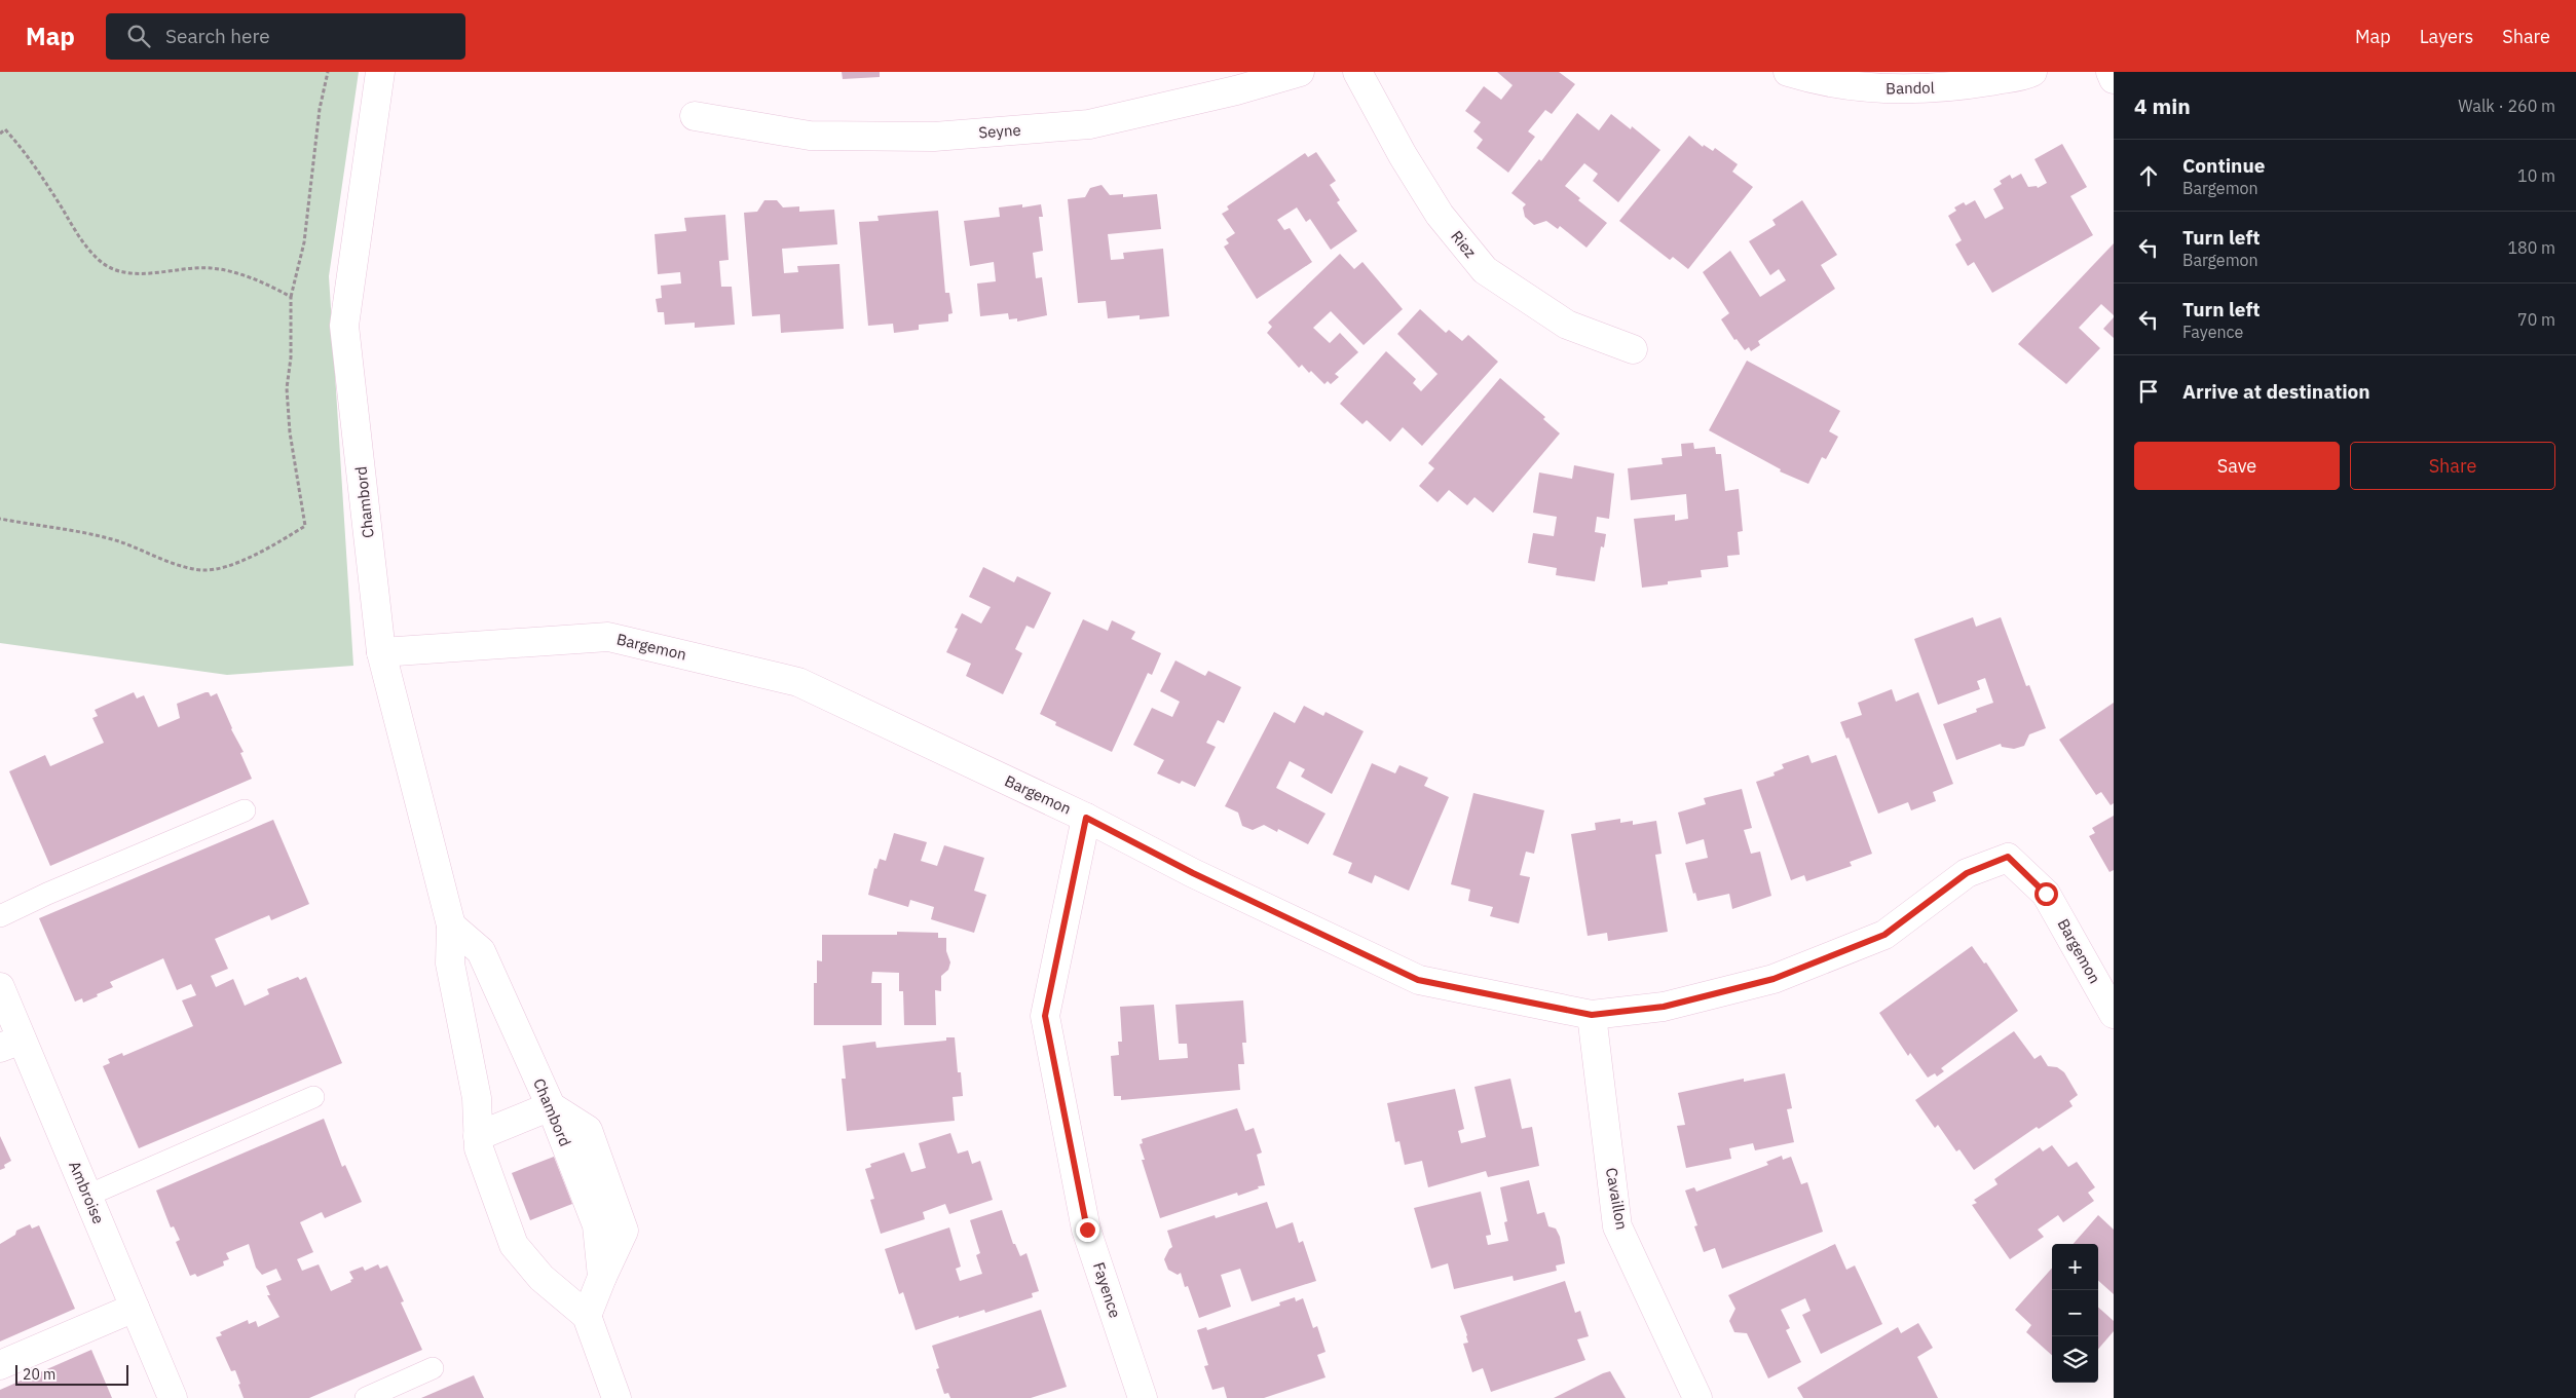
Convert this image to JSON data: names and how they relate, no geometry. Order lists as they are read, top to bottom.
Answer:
{
  "streets": {
    "street": [
      "Bandol",
      "Seyne",
      "Riez",
      "Chambord",
      "Bargemon",
      "Ambroise",
      "Cavaillon",
      "Fayence"
    ]
  },
  "crossings": [
    ["Chambord", "Bargemon"],
    ["Bargemon", "Cavaillon"],
    ["Bargemon", "Fayence"]
  ],
  "scale_bar": "20 m",
  "page": {
    "header": "Map",
    "search": "Search here",
    "nav": ["Map", "Layers", "Share"],
    "heading": ["4 min", "Walk · 260 m"],
    "list": [
      ["Continue", "Bargemon", "10 m"],
      ["Turn left", "Bargemon", "180 m"],
      ["Turn left", "Fayence", "70 m"],
      "Arrive at destination"
    ],
    "buttons": ["Save", "Share"],
    "map_buttons": ["+", "−"],
    "scale": "20 m"
  }
}
